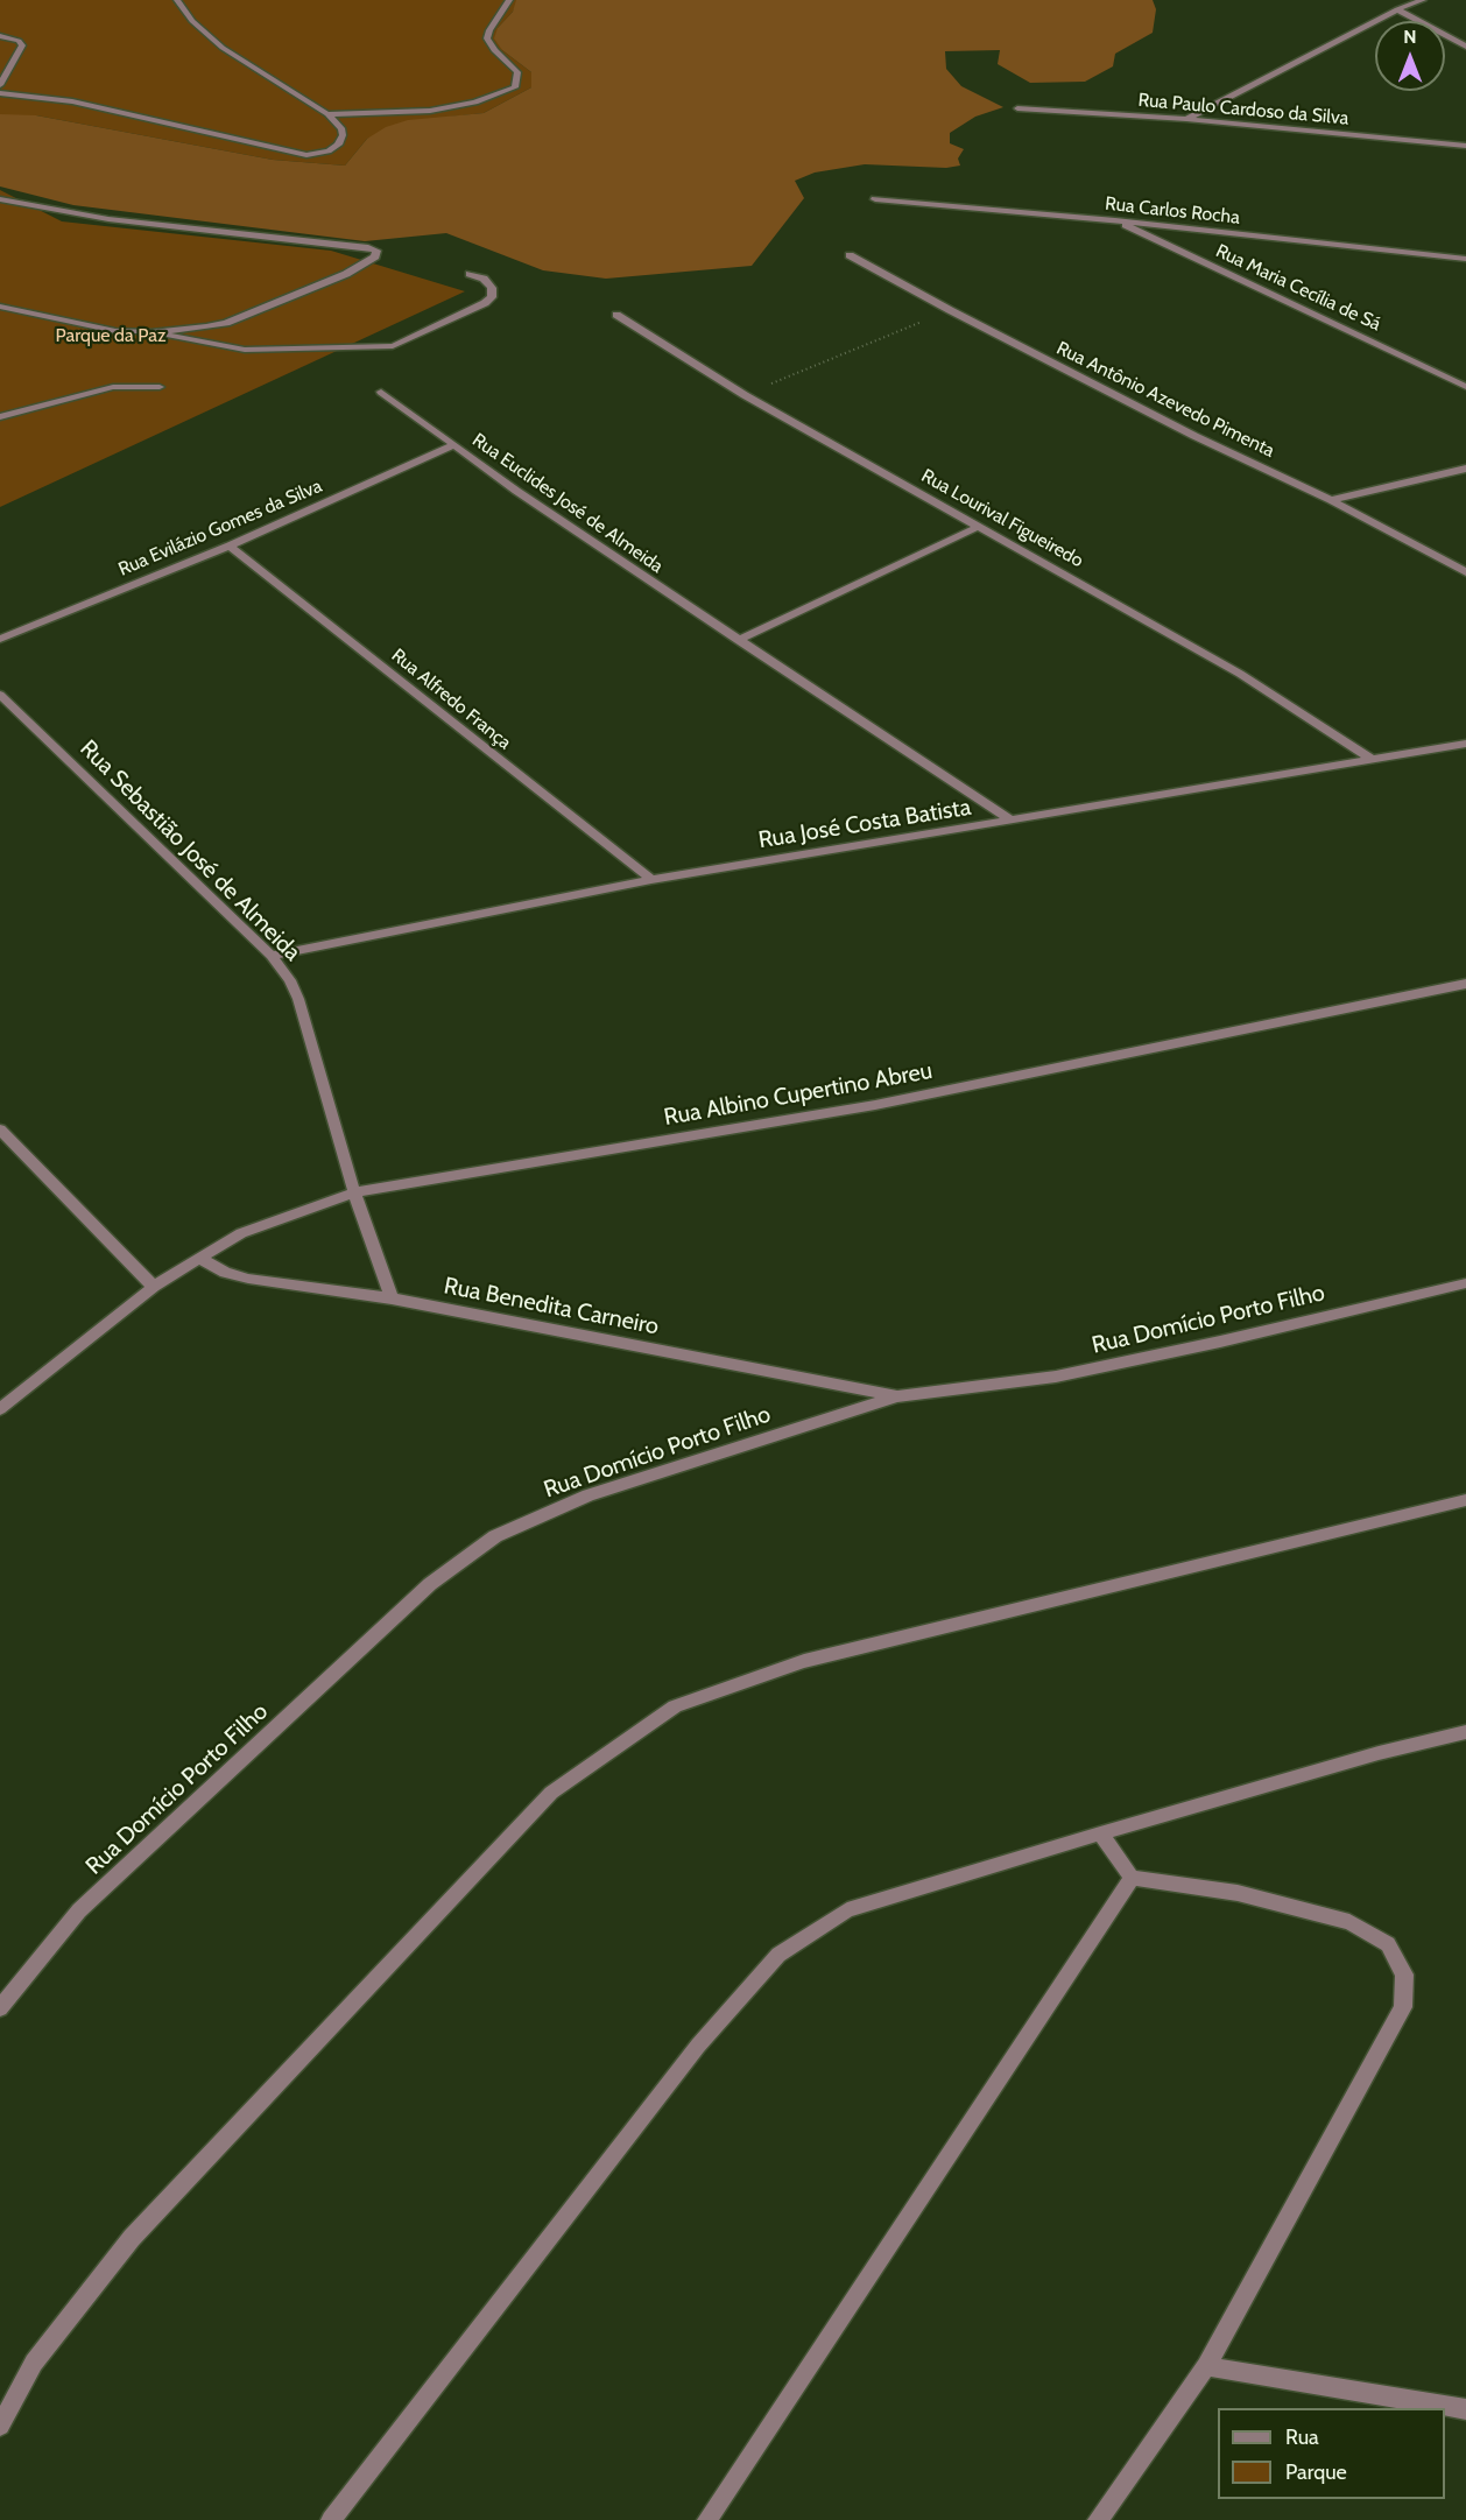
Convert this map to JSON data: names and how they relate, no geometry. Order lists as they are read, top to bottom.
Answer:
{
  "streets": {
    "street": [
      "Rua Paulo Cardoso da Silva",
      "Rua Carlos Rocha",
      "Rua Maria Cecília de Sá",
      "Rua Antônio Azevedo Pimenta",
      "Rua Euclides José de Almeida",
      "Rua Lourival Figueiredo",
      "Rua Evilázio Gomes da Silva",
      "Rua Alfredo França",
      "Rua José Costa Batista",
      "Rua Sebastião José de Almeida",
      "Rua Albino Cupertino Abreu",
      "Rua Benedita Carneiro",
      "Rua Domício Porto Filho"
    ]
  },
  "crossings": [
    ["Rua Carlos Rocha", "Rua Maria Cecília de Sá"],
    ["Rua Euclides José de Almeida", "Rua Evilázio Gomes da Silva"],
    ["Rua Euclides José de Almeida", "Rua José Costa Batista"],
    ["Rua Lourival Figueiredo", "Rua José Costa Batista"],
    ["Rua Evilázio Gomes da Silva", "Rua Alfredo França"],
    ["Rua Alfredo França", "Rua José Costa Batista"],
    ["Rua José Costa Batista", "Rua Sebastião José de Almeida"],
    ["Rua Sebastião José de Almeida", "Rua Albino Cupertino Abreu"],
    ["Rua Sebastião José de Almeida", "Rua Benedita Carneiro"],
    ["Rua Albino Cupertino Abreu", "Rua Benedita Carneiro"],
    ["Rua Benedita Carneiro", "Rua Domício Porto Filho"]
  ],
  "parks": ["Parque da Paz"],
  "legend": ["Rua", "Parque"],
  "north": "top"
}
